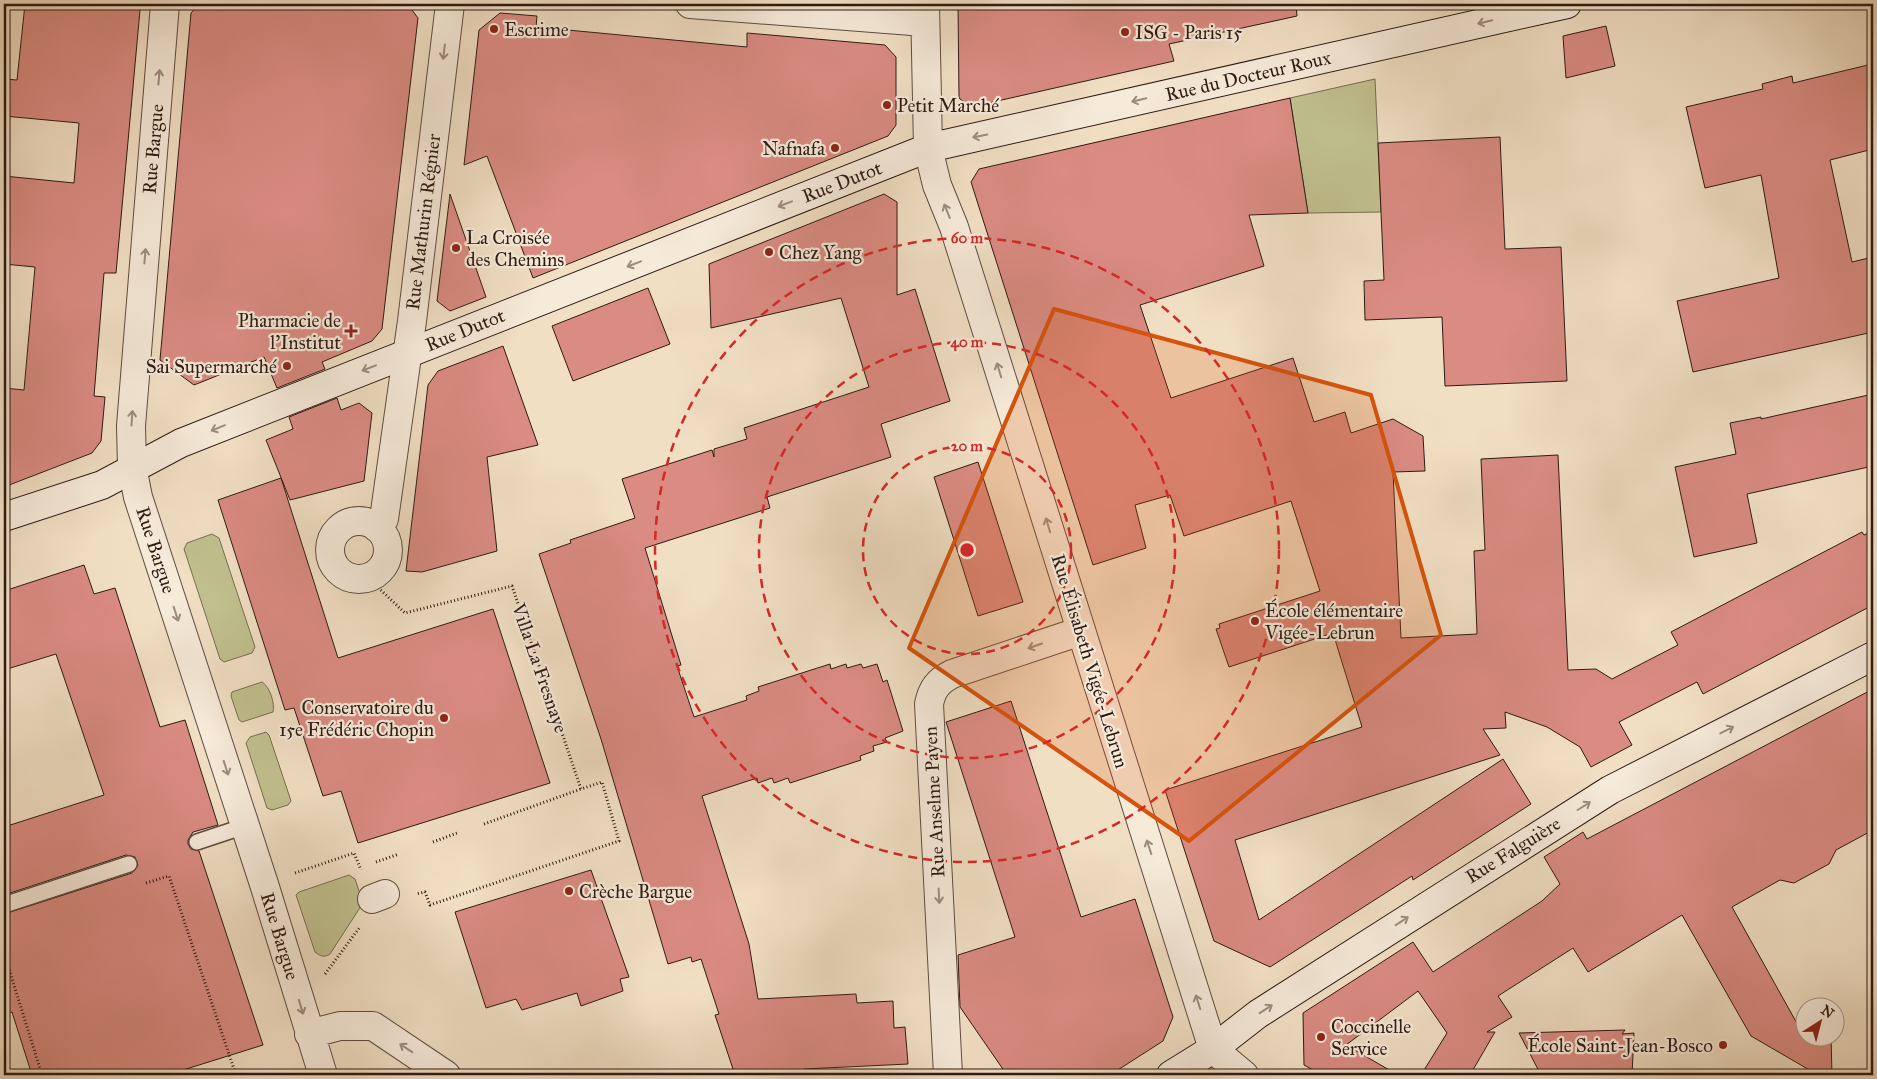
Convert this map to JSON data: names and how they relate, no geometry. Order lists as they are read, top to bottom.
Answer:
{
  "streets": {
    "street": [
      "Rue du Docteur Roux",
      "Rue Bargue",
      "Rue Dutot",
      "Rue Mathurin Régnier",
      "Rue Élisabeth Vigée-Lebrun",
      "Rue Anselme Payen",
      "Rue Falguière"
    ],
    "path": ["Villa La Fresnaye"]
  },
  "crossings": [
    ["Rue du Docteur Roux", "Rue Dutot"],
    ["Rue du Docteur Roux", "Rue Élisabeth Vigée-Lebrun"],
    ["Rue Bargue", "Rue Dutot"],
    ["Rue Dutot", "Rue Mathurin Régnier"],
    ["Rue Dutot", "Rue Élisabeth Vigée-Lebrun"],
    ["Rue Mathurin Régnier", "Villa La Fresnaye"],
    ["Rue Élisabeth Vigée-Lebrun", "Rue Anselme Payen"],
    ["Rue Élisabeth Vigée-Lebrun", "Rue Falguière"]
  ],
  "one_way": [
    "Rue du Docteur Roux",
    "Rue Dutot",
    "Rue Mathurin Régnier",
    "Rue Élisabeth Vigée-Lebrun",
    "Rue Anselme Payen",
    "Rue Falguière"
  ],
  "places": {
    "other": [
      "Escrime",
      "ISG - Paris 15",
      "Petit Marché",
      "Nafnafa",
      "La Croisée des Chemins",
      "Chez Yang",
      "Sai Supermarché",
      "École élémentaire Vigée-Lebrun",
      "Conservatoire du 15e Frédéric Chopin",
      "Crèche Bargue",
      "Coccinelle Service",
      "École Saint-Jean-Bosco"
    ],
    "health": ["Pharmacie de l'Institut"]
  },
  "north": "top right",
  "rings": ["60 m", "40 m", "20 m"]
}
